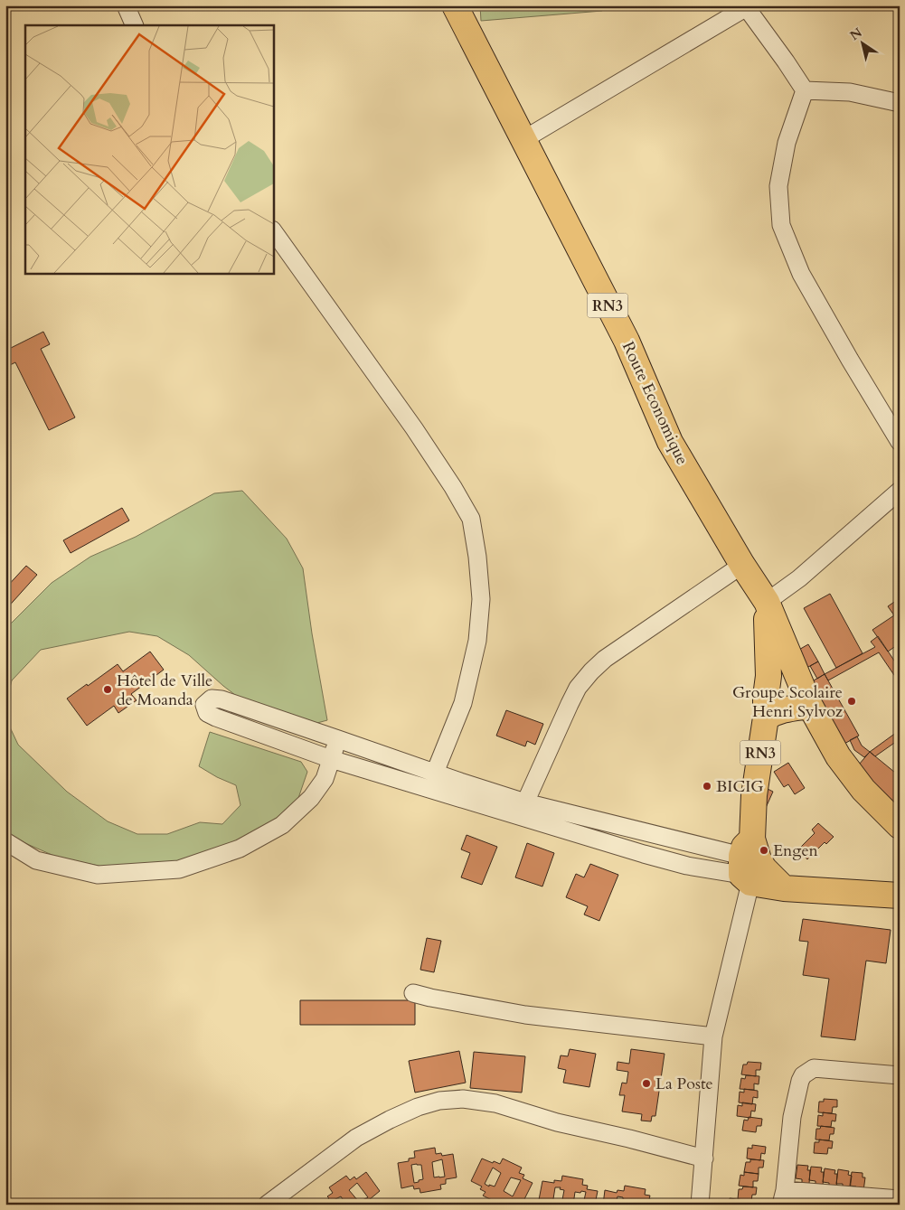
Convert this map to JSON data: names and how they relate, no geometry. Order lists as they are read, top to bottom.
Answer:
{
  "streets": {
    "highway": ["RN3", "Route Economique"]
  },
  "crossings": [
    ["RN3", "Route Economique"]
  ],
  "places": [
    "Hôtel de Ville de Moanda",
    "Groupe Scolaire Henri Sylvoz",
    "BICIG",
    "Engen",
    "La Poste"
  ],
  "north": "top left"
}
